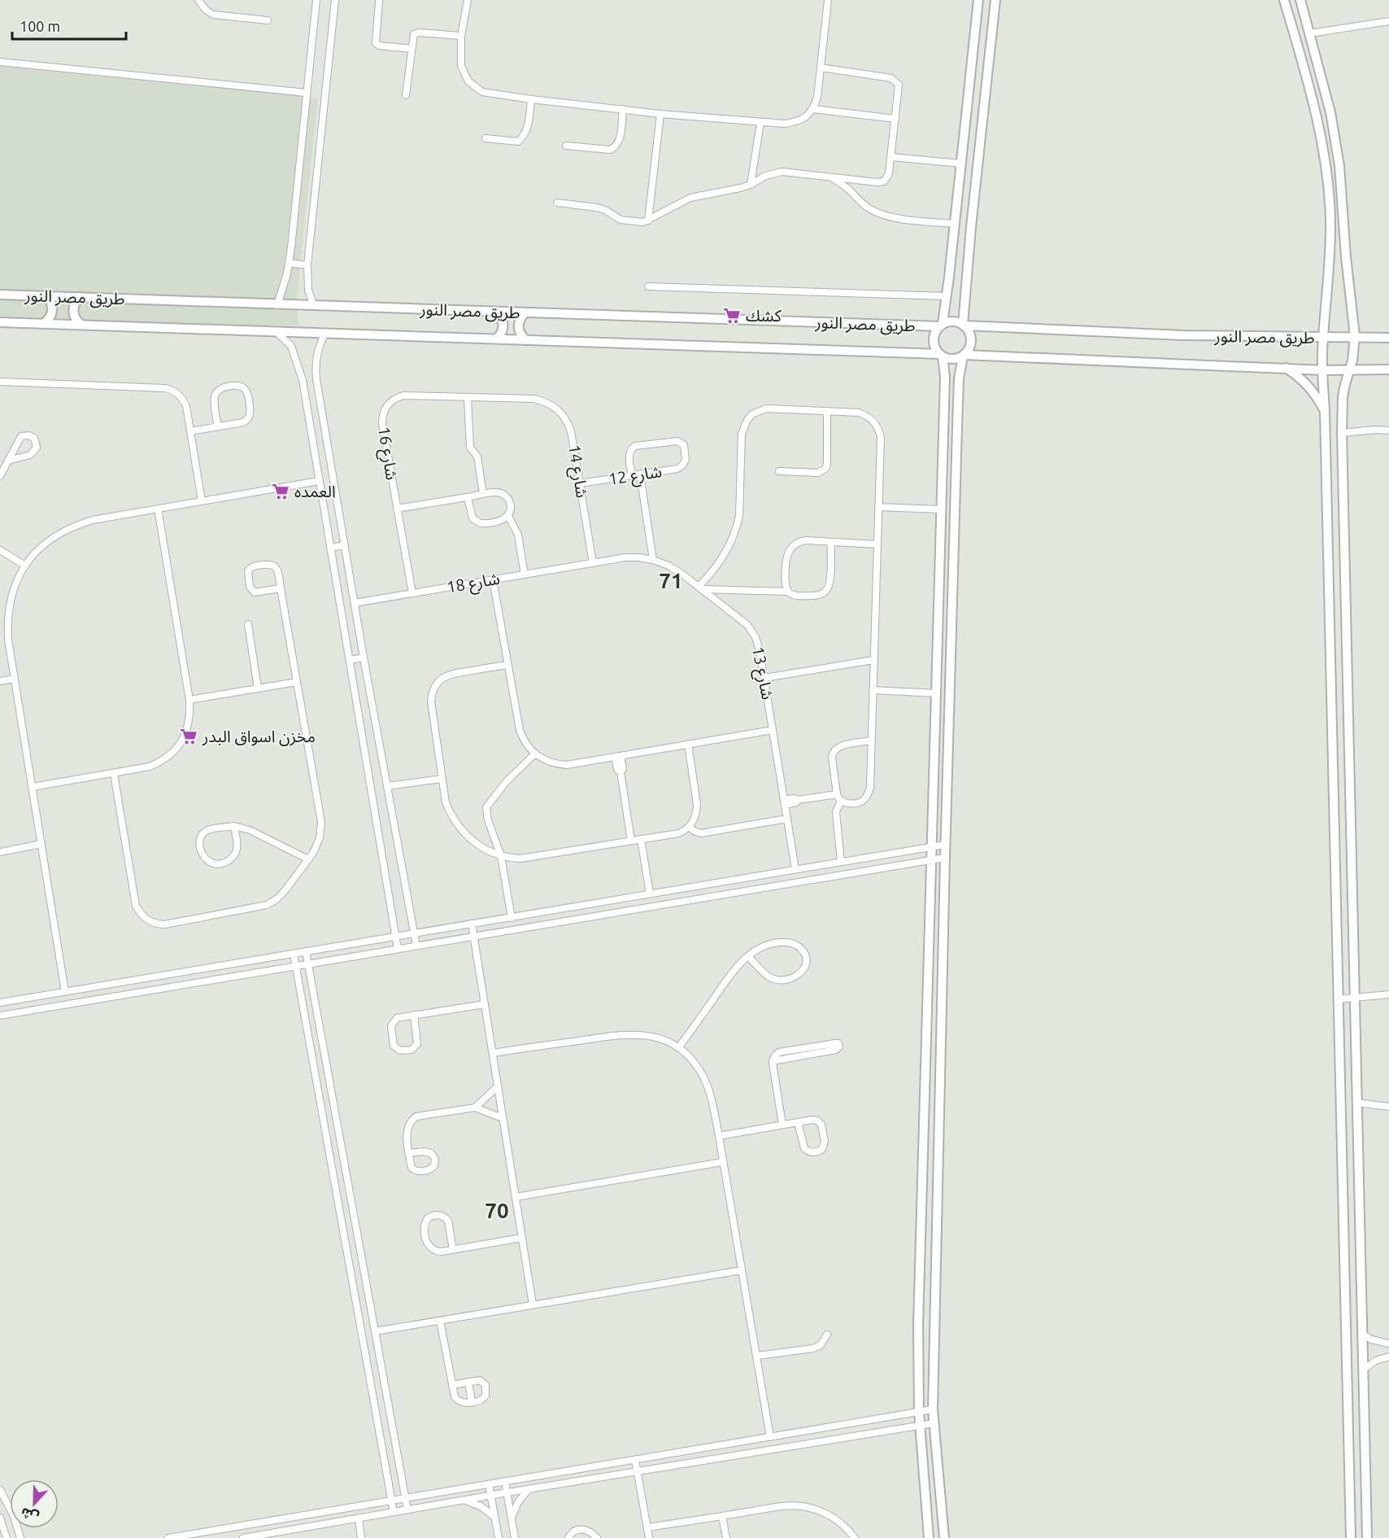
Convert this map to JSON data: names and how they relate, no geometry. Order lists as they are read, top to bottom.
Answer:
{
  "streets": {
    "street": [
      "طريق مصر النور",
      "شارع 16",
      "شارع 14",
      "شارع 12",
      "شارع 18",
      "شارع 13"
    ]
  },
  "crossings": [
    ["شارع 16", "شارع 14"],
    ["شارع 16", "شارع 18"],
    ["شارع 14", "شارع 12"],
    ["شارع 14", "شارع 18"],
    ["شارع 14", "شارع 13"],
    ["شارع 18", "شارع 13"]
  ],
  "districts": ["71", "70"],
  "places": {
    "supermarket": ["كشك", "العمده", "مخزن اسواق البدر"]
  },
  "scale_bar": "100 m",
  "north": "bottom"
}
